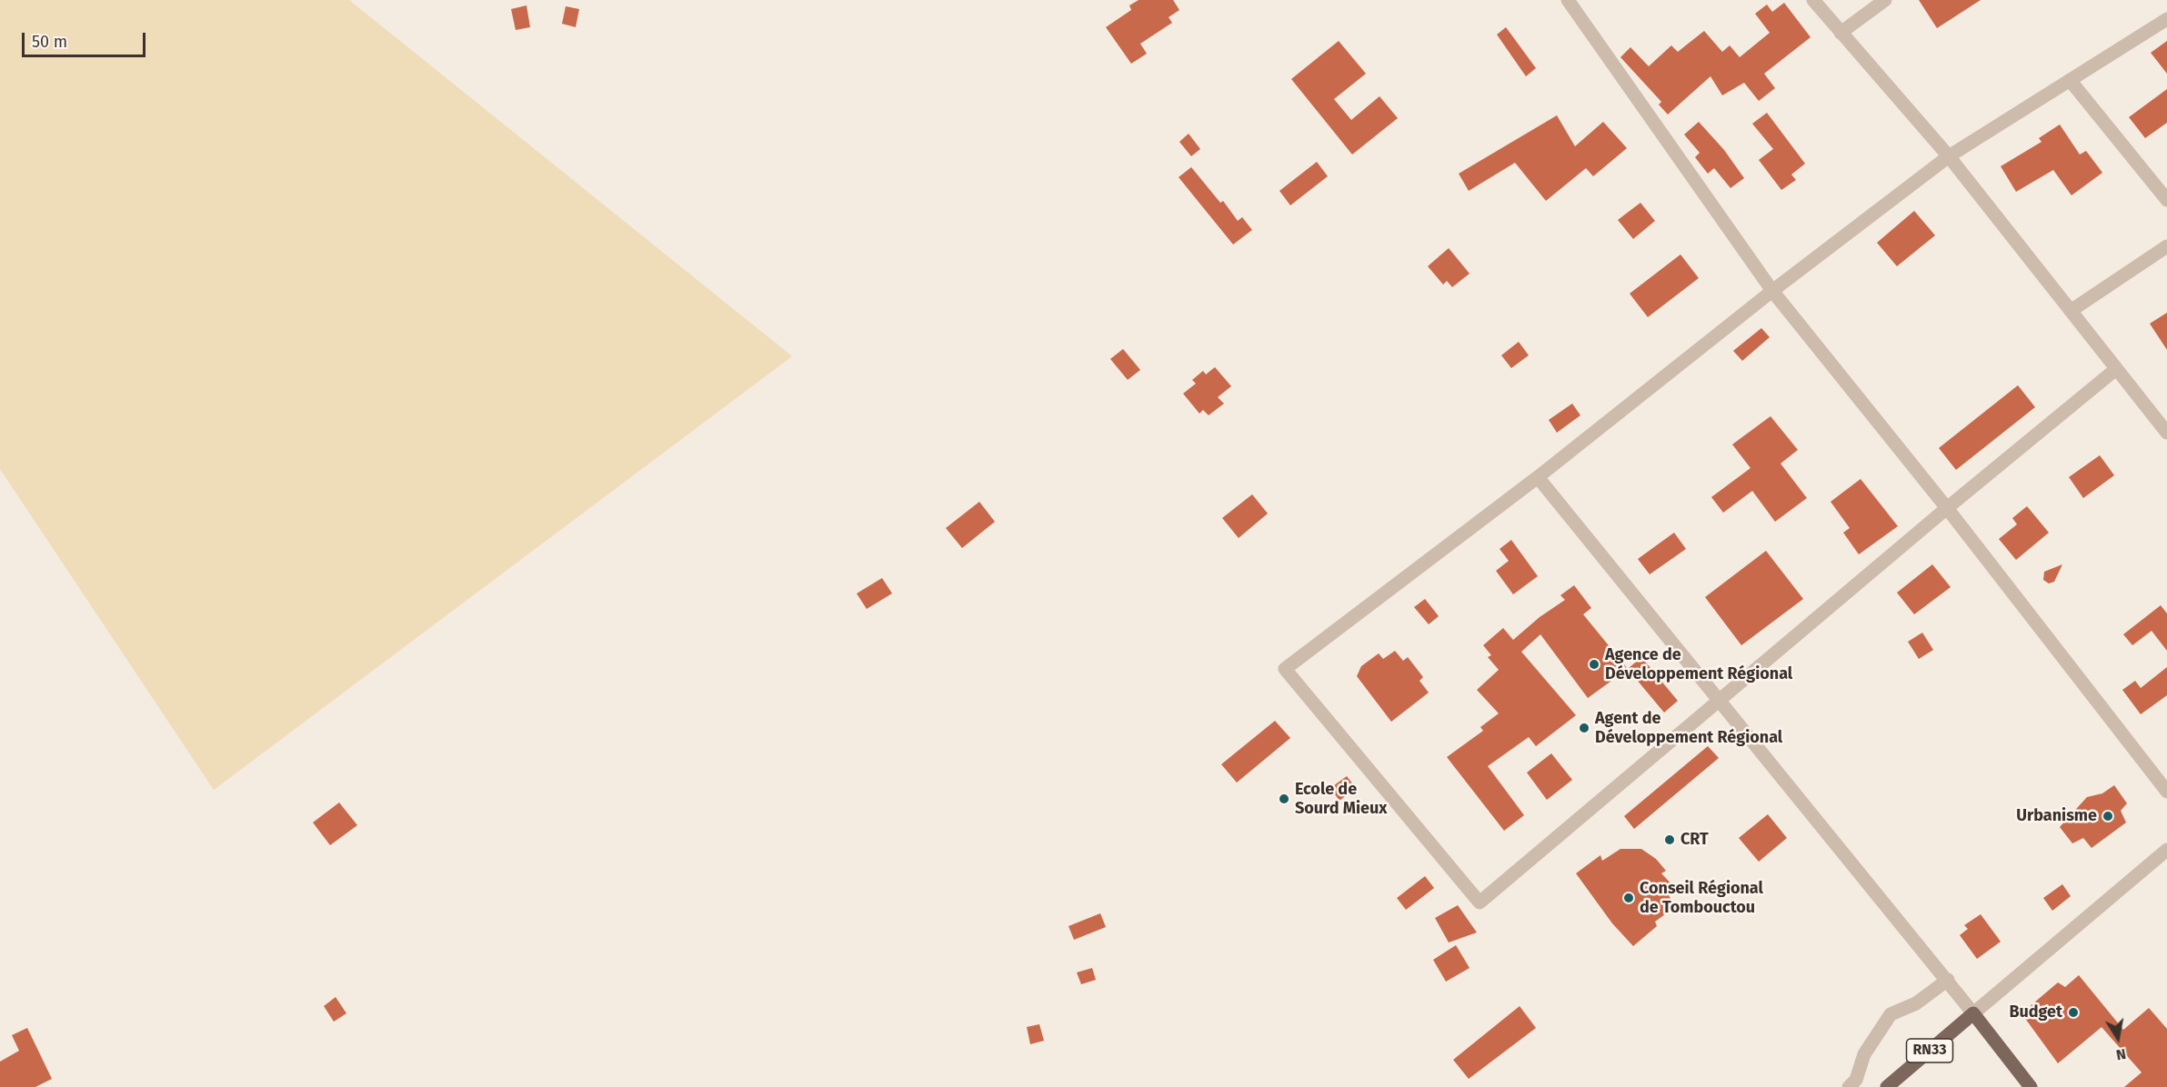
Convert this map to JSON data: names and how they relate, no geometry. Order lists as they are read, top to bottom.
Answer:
{
  "streets": {
    "main road": ["RN33"]
  },
  "places": [
    "Agence de Développement Régional",
    "Agent de Développement Régional",
    "Ecole de Sourd Mieux",
    "Urbanisme",
    "CRT",
    "Conseil Régional de Tombouctou",
    "Budget"
  ],
  "scale_bar": "50 m",
  "north": "bottom"
}
